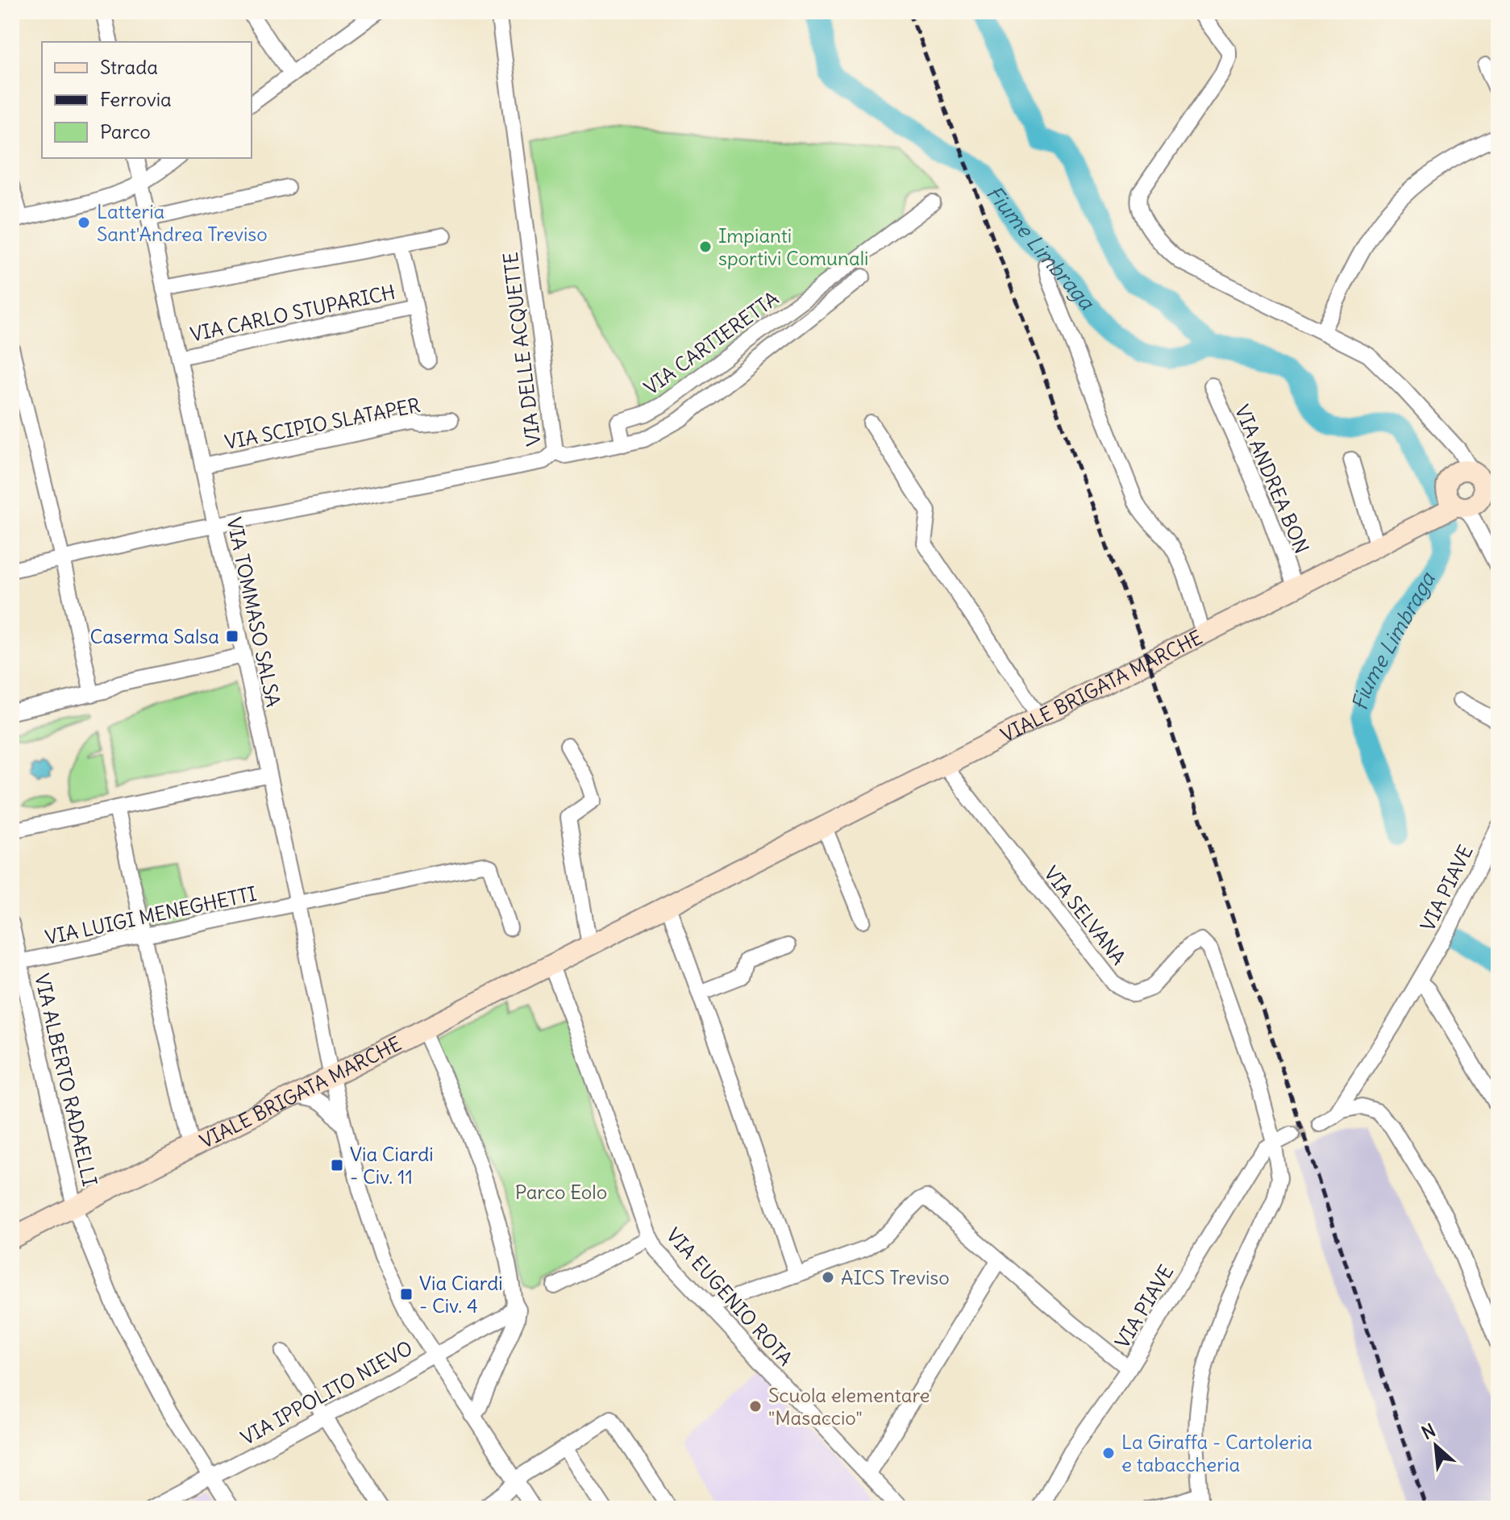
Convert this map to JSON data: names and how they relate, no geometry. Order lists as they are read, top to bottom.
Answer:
{
  "streets": {
    "street": [
      "VIA CARLO STUPARICH",
      "VIA CARTIERETTA",
      "VIA DELLE ACQUETTE",
      "VIA SCIPIO SLATAPER",
      "VIA ANDREA BON",
      "VIA TOMMASO SALSA",
      "VIALE BRIGATA MARCHE",
      "VIA PIAVE",
      "VIA LUIGI MENEGHETTI",
      "VIA SELVANA",
      "VIA ALBERTO RADAELLI",
      "VIA EUGENIO ROTA",
      "VIA IPPOLITO NIEVO"
    ]
  },
  "crossings": [
    ["VIA CARLO STUPARICH", "VIA TOMMASO SALSA"],
    ["VIA CARTIERETTA", "VIA DELLE ACQUETTE"],
    ["VIA DELLE ACQUETTE", "VIA TOMMASO SALSA"],
    ["VIA SCIPIO SLATAPER", "VIA TOMMASO SALSA"],
    ["VIA ANDREA BON", "VIALE BRIGATA MARCHE"],
    ["VIA TOMMASO SALSA", "VIALE BRIGATA MARCHE"],
    ["VIA TOMMASO SALSA", "VIA LUIGI MENEGHETTI"],
    ["VIA TOMMASO SALSA", "VIA IPPOLITO NIEVO"],
    ["VIALE BRIGATA MARCHE", "VIA SELVANA"],
    ["VIALE BRIGATA MARCHE", "VIA ALBERTO RADAELLI"],
    ["VIALE BRIGATA MARCHE", "VIA EUGENIO ROTA"],
    ["VIA PIAVE", "VIA SELVANA"],
    ["VIA LUIGI MENEGHETTI", "VIA ALBERTO RADAELLI"],
    ["VIA ALBERTO RADAELLI", "VIA IPPOLITO NIEVO"]
  ],
  "water": ["Fiume Limbraga"],
  "parks": ["Parco Eolo"],
  "places": {
    "other": [
      "Latteria Sant'Andrea Treviso",
      "Impianti sportivi Comunali",
      "AICS Treviso",
      "Scuola elementare \"Masaccio\"",
      "La Giraffa - Cartoleria e tabaccheria"
    ],
    "transit": ["Caserma Salsa", "Via Ciardi - Civ. 11", "Via Ciardi - Civ. 4"]
  },
  "legend": ["Strada", "Ferrovia", "Parco"],
  "north": "top left"
}
